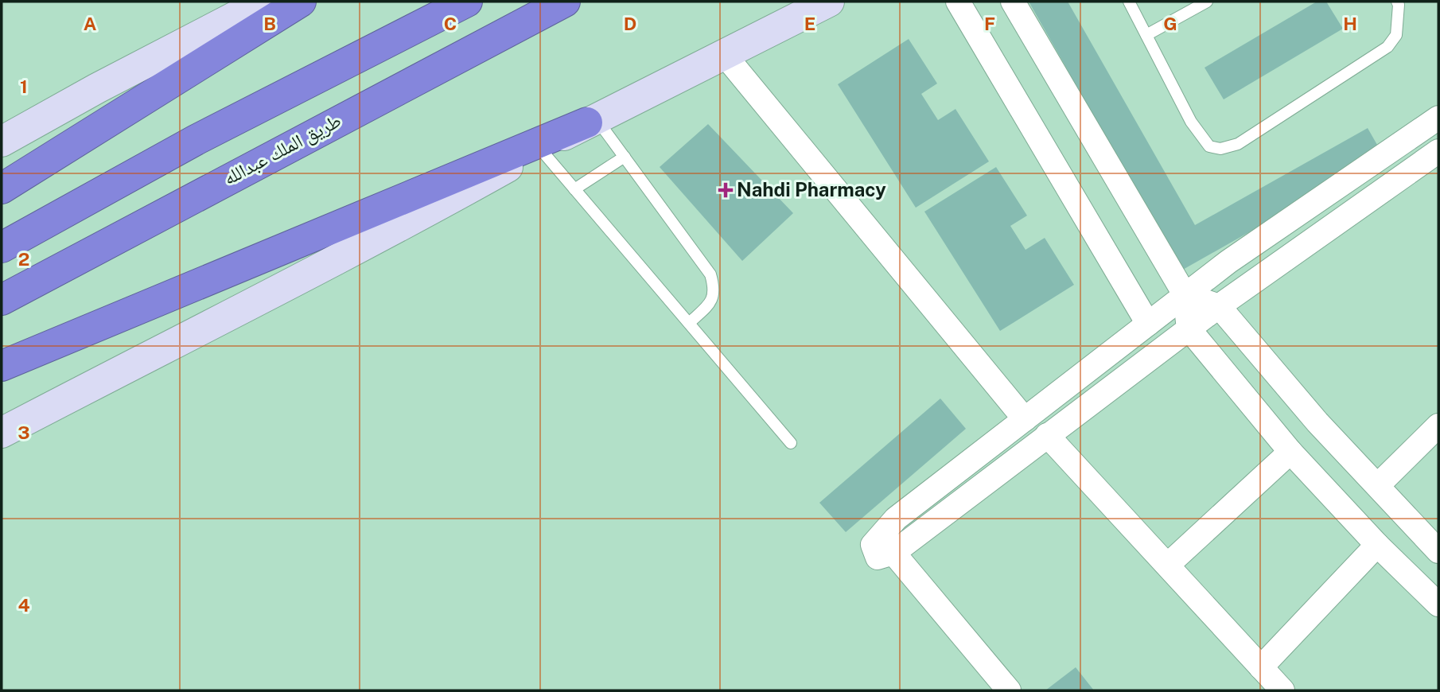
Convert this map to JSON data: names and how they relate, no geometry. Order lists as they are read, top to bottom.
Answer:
{
  "streets": {
    "highway": ["طريق الملك عبدالله"]
  },
  "places": {
    "health": ["Nahdi Pharmacy"]
  },
  "grid": {
    "columns": [
      "A",
      "B",
      "C",
      "D",
      "E",
      "F",
      "G",
      "H"
    ],
    "rows": [
      "1",
      "2",
      "3",
      "4"
    ]
  }
}
